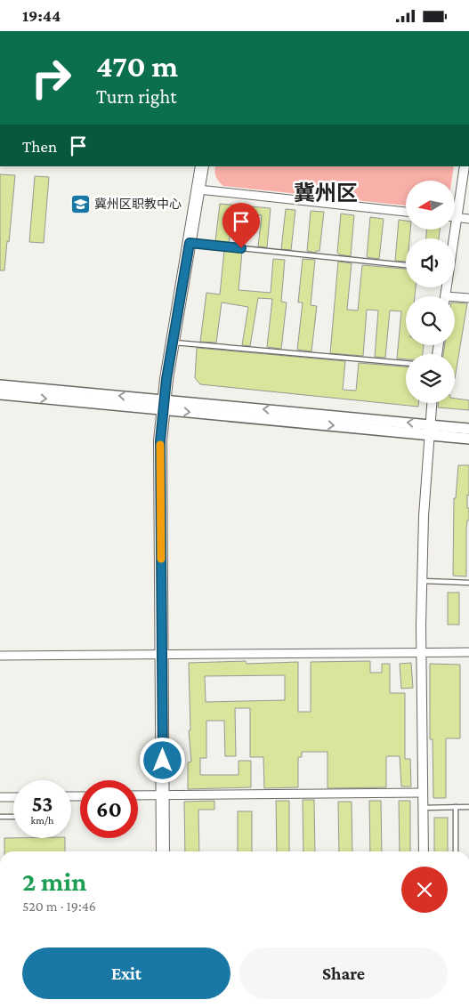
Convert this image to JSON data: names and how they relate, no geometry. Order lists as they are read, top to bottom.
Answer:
{
  "districts": ["冀州区"],
  "places": {
    "school or university": ["冀州区职教中心"]
  },
  "north": "left",
  "page": {
    "status": "19:44",
    "turn": ["470 m", "Turn right"],
    "then": "Then",
    "speed": "53 km/h",
    "limit": "60",
    "heading": ["2 min", "520 m · 19:46"],
    "buttons": ["Exit", "Share"]
  }
}
